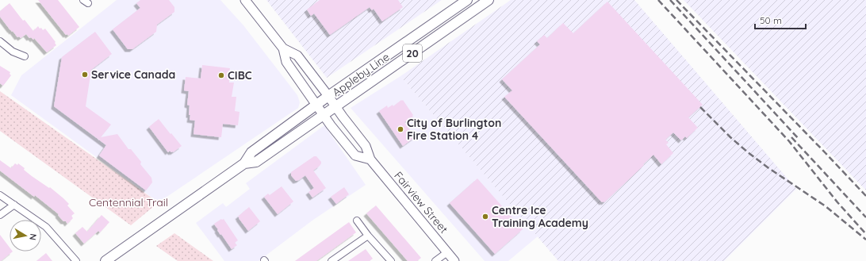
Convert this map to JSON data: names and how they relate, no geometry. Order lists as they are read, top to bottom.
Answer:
{
  "streets": {
    "main road": ["20", "Appleby Line"],
    "street": ["Fairview Street"]
  },
  "crossings": [
    ["Appleby Line", "Fairview Street"]
  ],
  "parks": ["Centennial Trail"],
  "places": [
    "Service Canada",
    "CIBC",
    "City of Burlington Fire Station 4",
    "Centre Ice Training Academy"
  ],
  "scale_bar": "50 m",
  "north": "right"
}
